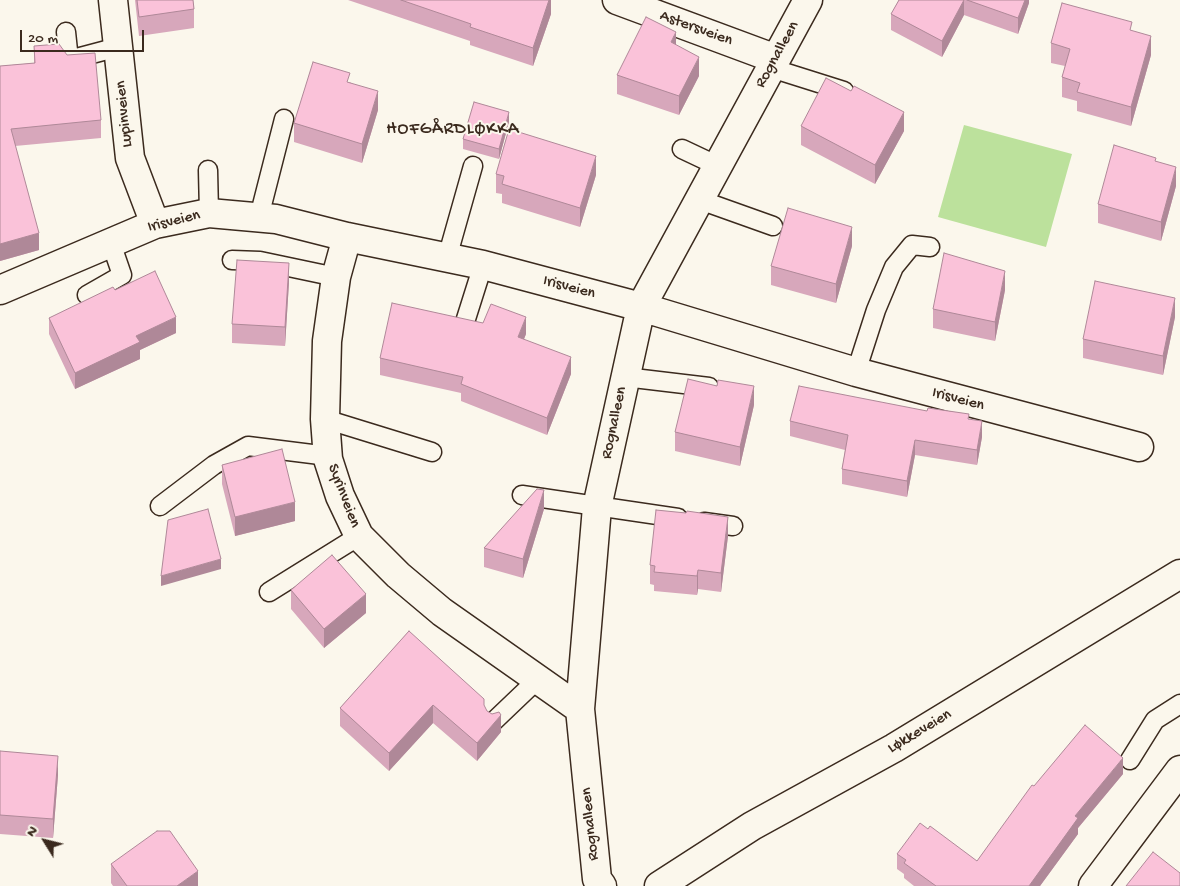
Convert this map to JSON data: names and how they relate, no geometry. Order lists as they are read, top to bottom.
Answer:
{
  "streets": {
    "street": [
      "Astersveien",
      "Rognalleen",
      "Lupinveien",
      "Irisveien",
      "Syrinveien",
      "Løkkeveien"
    ]
  },
  "crossings": [
    ["Astersveien", "Rognalleen"],
    ["Rognalleen", "Irisveien"],
    ["Rognalleen", "Syrinveien"],
    ["Lupinveien", "Irisveien"],
    ["Irisveien", "Syrinveien"]
  ],
  "districts": ["HOFGÅRDLØKKA"],
  "scale_bar": "20 m",
  "north": "top left"
}
